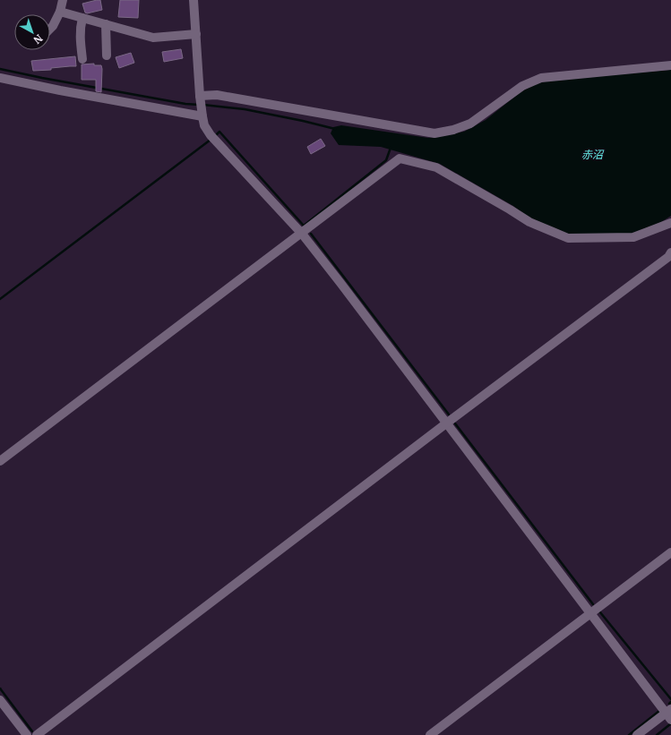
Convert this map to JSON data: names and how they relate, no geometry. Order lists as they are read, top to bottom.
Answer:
{
  "water": ["赤沼"],
  "north": "bottom right"
}
